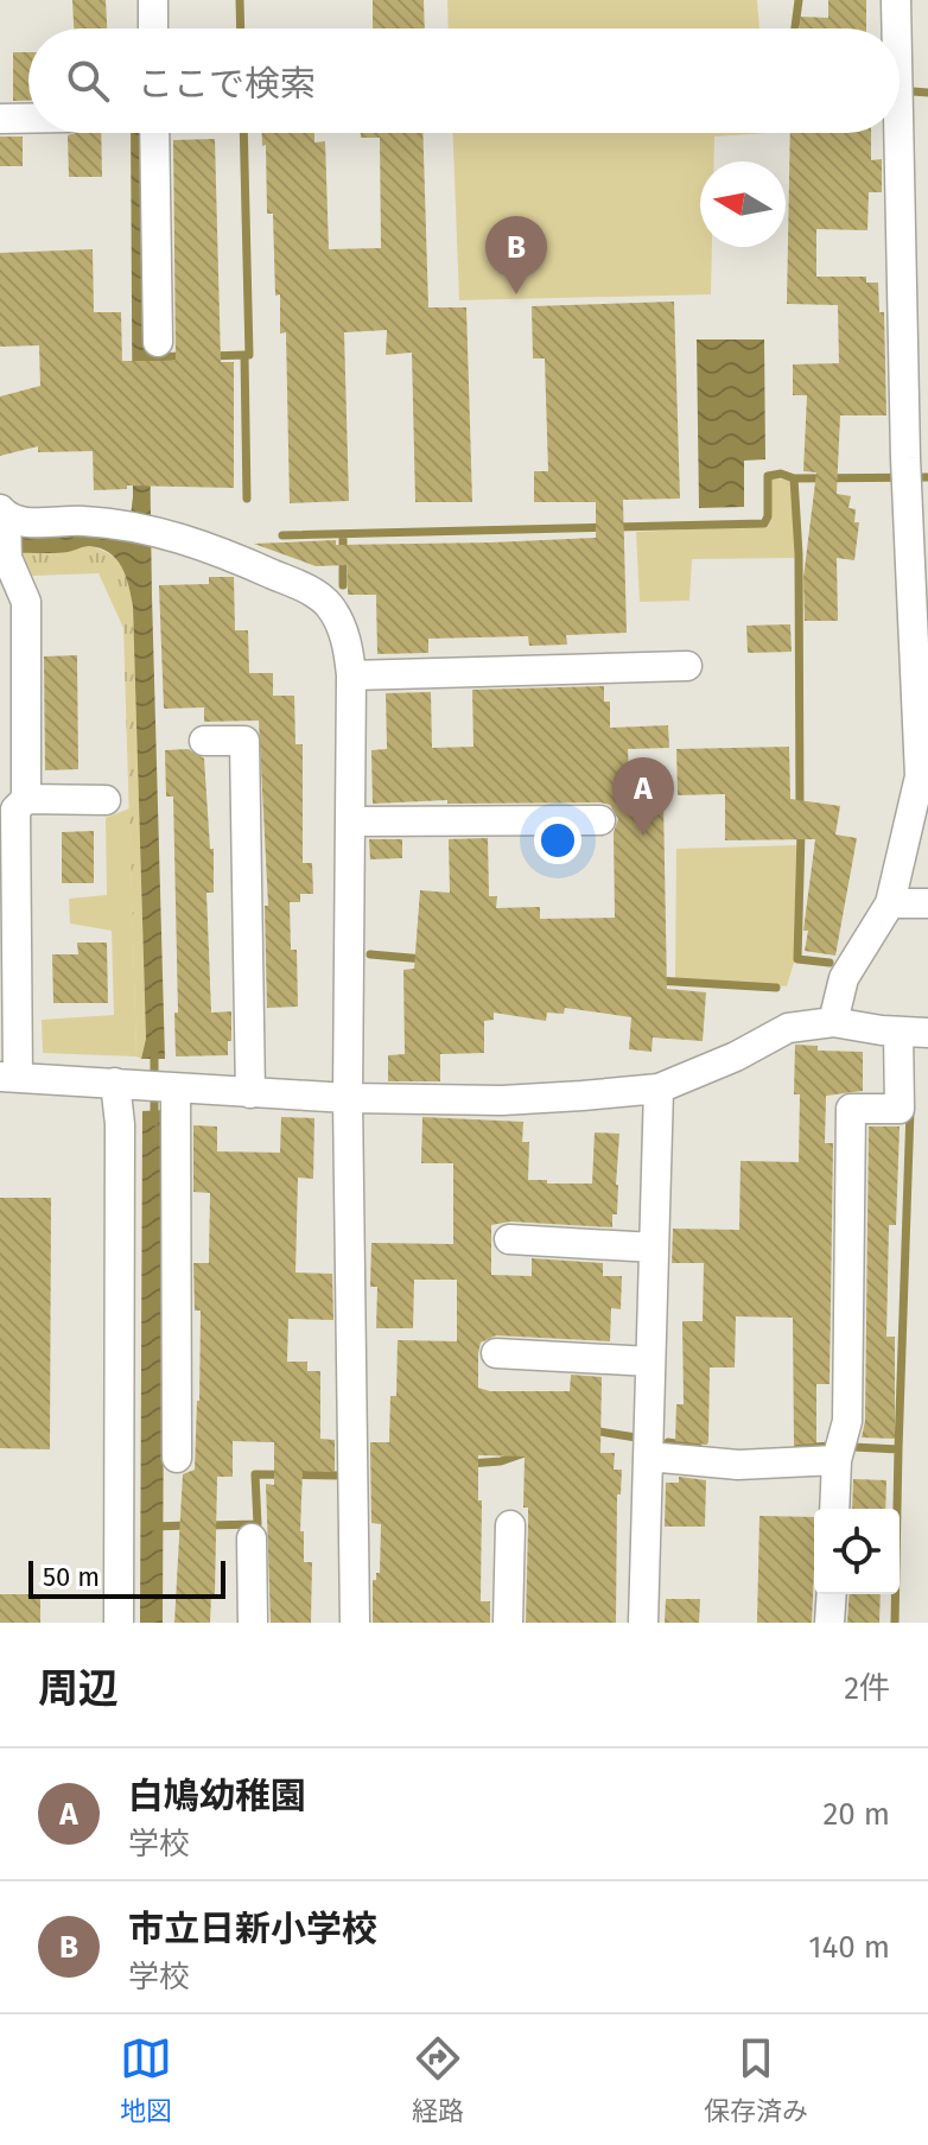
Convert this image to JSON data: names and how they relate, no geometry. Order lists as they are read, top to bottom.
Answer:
{
  "scale_bar": "50 m",
  "north": "left",
  "page": {
    "search": "ここで検索",
    "pins": ["B", "A"],
    "scale": "50 m",
    "heading": ["周辺", "2件"],
    "list": [
      {
        "mark": "A",
        "name": "白鳩幼稚園",
        "note": "学校",
        "value": "20 m"
      },
      {
        "mark": "B",
        "name": "市立日新小学校",
        "note": "学校",
        "value": "140 m"
      }
    ],
    "nav": ["地図", "経路", "保存済み"]
  }
}
